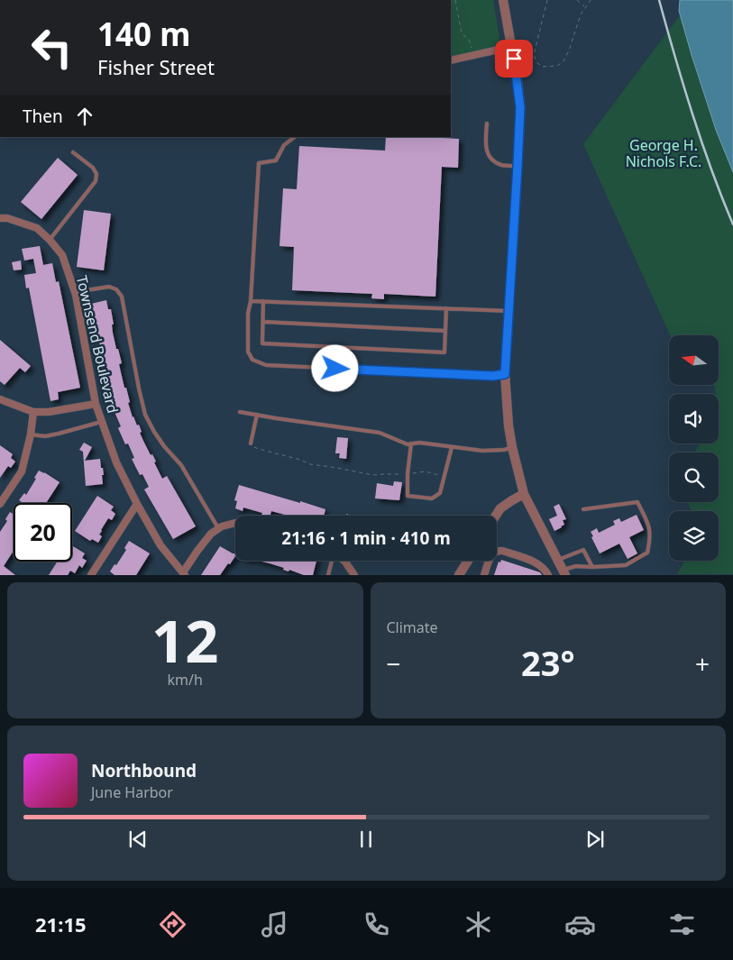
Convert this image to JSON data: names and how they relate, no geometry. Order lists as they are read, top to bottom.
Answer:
{
  "streets": {
    "street": ["Townsend Boulevard"]
  },
  "parks": ["George H. Nichols F.C."],
  "north": "left",
  "page": {
    "turn": ["140 m", "Fisher Street"],
    "then": "Then",
    "limit": "20",
    "trip": "21:16 · 1 min · 410 m",
    "tile": [
      ["12", "km/h"],
      "Climate"
    ],
    "heat": ["−", "23°", "+"],
    "song": ["Northbound", "June Harbor"],
    "tabs": "21:15"
  }
}
